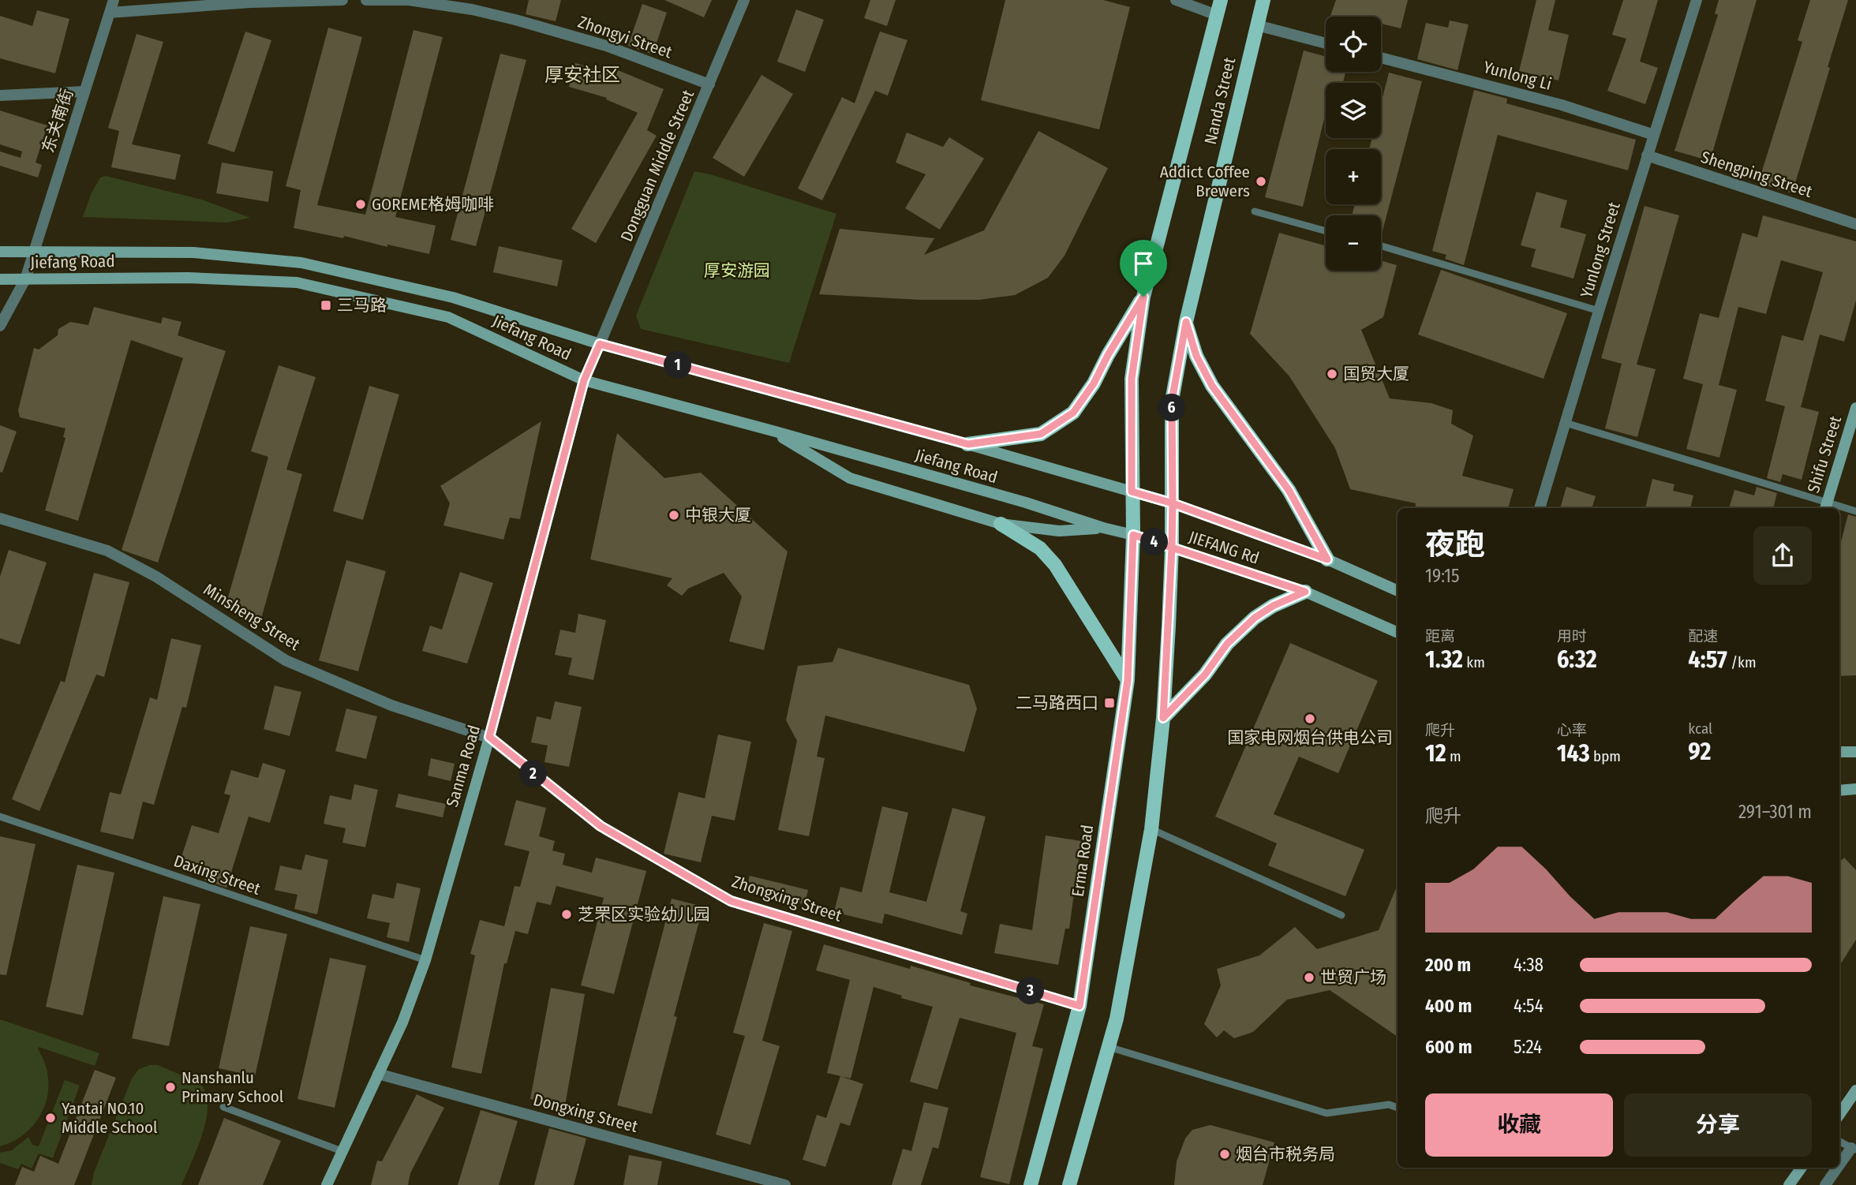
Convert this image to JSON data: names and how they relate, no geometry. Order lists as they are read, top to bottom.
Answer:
{
  "streets": {
    "main road": [
      "Nanda Street",
      "Jiefang Road",
      "Shifu Street",
      "JIEFANG Rd",
      "Sanma Road",
      "Erma Road"
    ],
    "street": [
      "Zhongyi Street",
      "Yunlong Li",
      "东关南街",
      "Dongguan Middle Street",
      "Shengping Street",
      "Yunlong Street",
      "Minsheng Street",
      "Zhongxing Street",
      "Dongxing Street"
    ],
    "lane": ["Daxing Street"]
  },
  "crossings": [
    ["Zhongyi Street", "Dongguan Middle Street"],
    ["Yunlong Li", "Yunlong Street"],
    ["Nanda Street", "Jiefang Road"],
    ["Nanda Street", "JIEFANG Rd"],
    ["Nanda Street", "Erma Road"],
    ["东关南街", "Jiefang Road"],
    ["Dongguan Middle Street", "Jiefang Road"],
    ["Dongguan Middle Street", "Sanma Road"],
    ["Shengping Street", "Yunlong Street"],
    ["Jiefang Road", "JIEFANG Rd"],
    ["Jiefang Road", "Sanma Road"],
    ["Jiefang Road", "Erma Road"],
    ["JIEFANG Rd", "Erma Road"],
    ["Minsheng Street", "Sanma Road"],
    ["Minsheng Street", "Zhongxing Street"],
    ["Sanma Road", "Daxing Street"],
    ["Sanma Road", "Zhongxing Street"],
    ["Sanma Road", "Dongxing Street"],
    ["Erma Road", "Zhongxing Street"]
  ],
  "districts": ["厚安社区"],
  "parks": ["厚安游园"],
  "places": {
    "other": [
      "Addict Coffee Brewers",
      "GOREME格姆咖啡",
      "国贸大厦",
      "中银大厦",
      "国家电网烟台供电公司",
      "芝罘区实验幼儿园",
      "世贸广场",
      "Nanshanlu Primary School",
      "Yantai NO.10 Middle School",
      "烟台市税务局"
    ],
    "transit": ["三马路", "二马路西口"]
  },
  "page": {
    "map_buttons": ["+", "−"],
    "pins": [
      "1",
      "6",
      "4",
      "2",
      "3"
    ],
    "heading": ["夜跑", "19:15"],
    "stats": [
      ["距离", "1.32 km"],
      ["用时", "6:32"],
      ["配速", "4:57 /km"],
      ["爬升", "12 m"],
      ["心率", "143 bpm"],
      ["kcal", "92"]
    ],
    "chart": ["爬升", "291–301 m"],
    "list": [
      {
        "name": "200 m",
        "note": "4:38"
      },
      {
        "name": "400 m",
        "note": "4:54"
      },
      {
        "name": "600 m",
        "note": "5:24"
      }
    ],
    "buttons": ["收藏", "分享"]
  }
}
